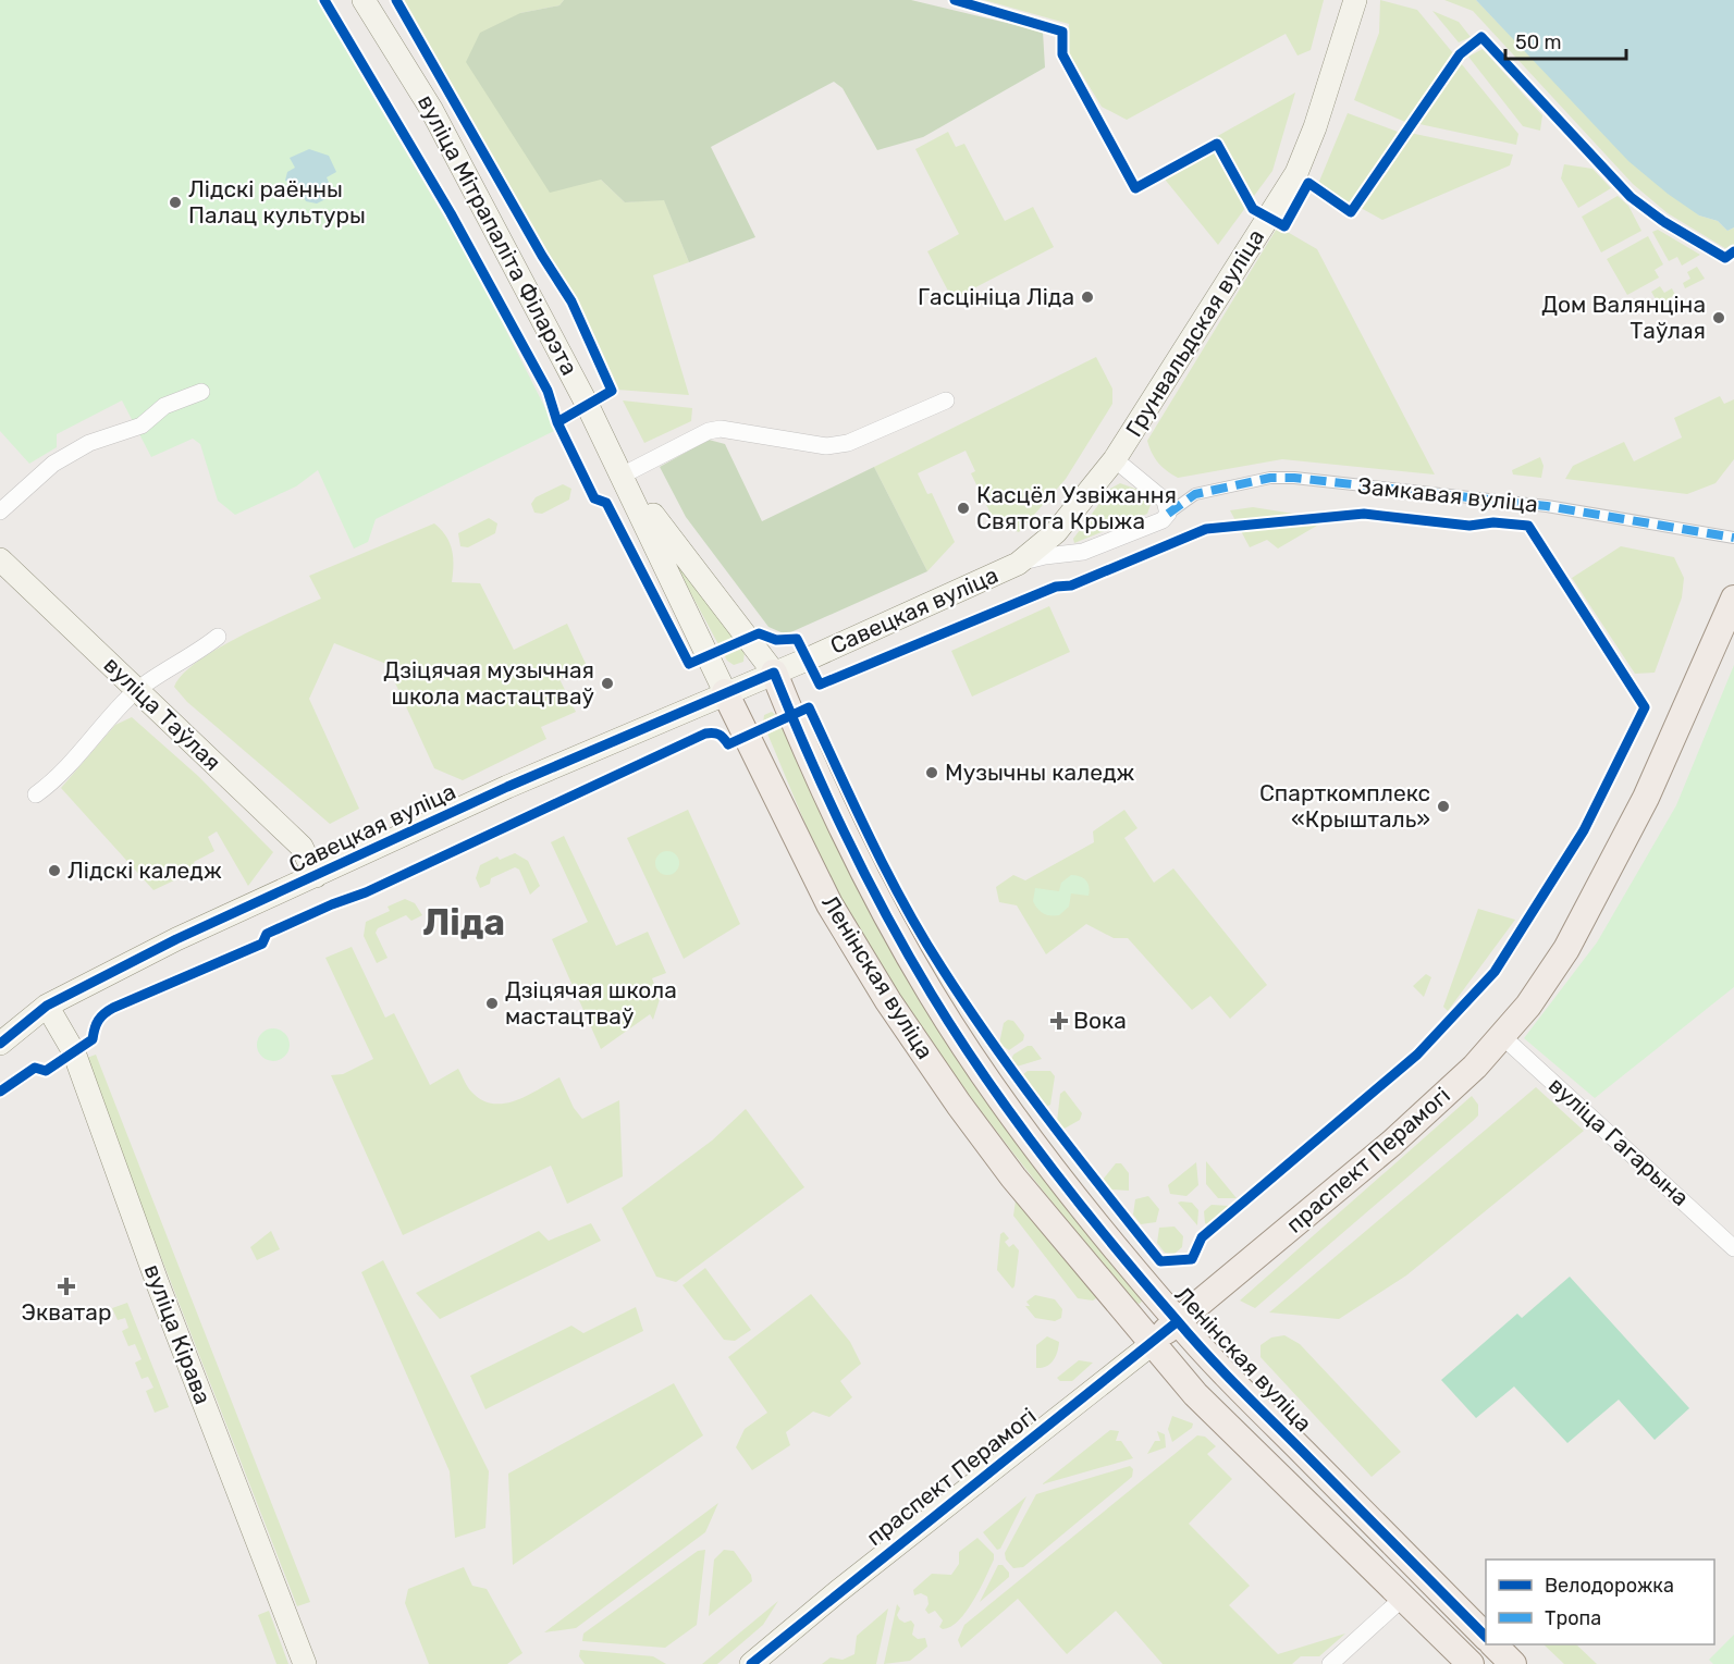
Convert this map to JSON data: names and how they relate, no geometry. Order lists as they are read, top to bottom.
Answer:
{
  "streets": {
    "main road": [
      "вуліца Мітрапаліта Філарэта",
      "Грунвальдская вуліца",
      "Савецкая вуліца",
      "вуліца Таўлая",
      "Ленінская вуліца",
      "праспект Перамогі",
      "вуліца Кірава"
    ],
    "street": ["Замкавая вуліца", "вуліца Гагарына"]
  },
  "crossings": [
    ["вуліца Мітрапаліта Філарэта", "Савецкая вуліца"],
    ["вуліца Мітрапаліта Філарэта", "Ленінская вуліца"],
    ["Грунвальдская вуліца", "Замкавая вуліца"],
    ["Грунвальдская вуліца", "Савецкая вуліца"],
    ["Замкавая вуліца", "Савецкая вуліца"],
    ["Савецкая вуліца", "вуліца Таўлая"],
    ["Савецкая вуліца", "Ленінская вуліца"],
    ["Савецкая вуліца", "вуліца Кірава"],
    ["Ленінская вуліца", "праспект Перамогі"],
    ["вуліца Гагарына", "праспект Перамогі"]
  ],
  "districts": ["Ліда"],
  "places": {
    "other": [
      "Лідскі раённы Палац культуры",
      "Гасцініца Ліда",
      "Дом Валянціна Таўлая",
      "Касцёл Узвіжання Святога Крыжа",
      "Дзіцячая музычная школа мастацтваў",
      "Музычны каледж",
      "Спарткомплекс «Крышталь»",
      "Лідскі каледж",
      "Дзіцячая школа мастацтваў"
    ],
    "health": ["Вока", "Экватар"]
  },
  "legend": ["Велодорожка", "Тропа"],
  "scale_bar": "50 m"
}
